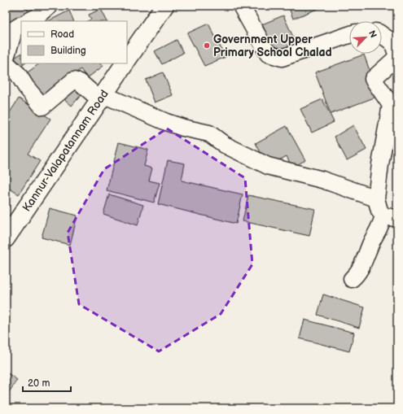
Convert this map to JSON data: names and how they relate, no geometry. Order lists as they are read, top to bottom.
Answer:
{
  "streets": {
    "main road": ["Kannur-Valapatannam Road"]
  },
  "places": ["Government Upper Primary School Chalad"],
  "legend": ["Road", "Building"],
  "scale_bar": "20 m",
  "north": "top right"
}
